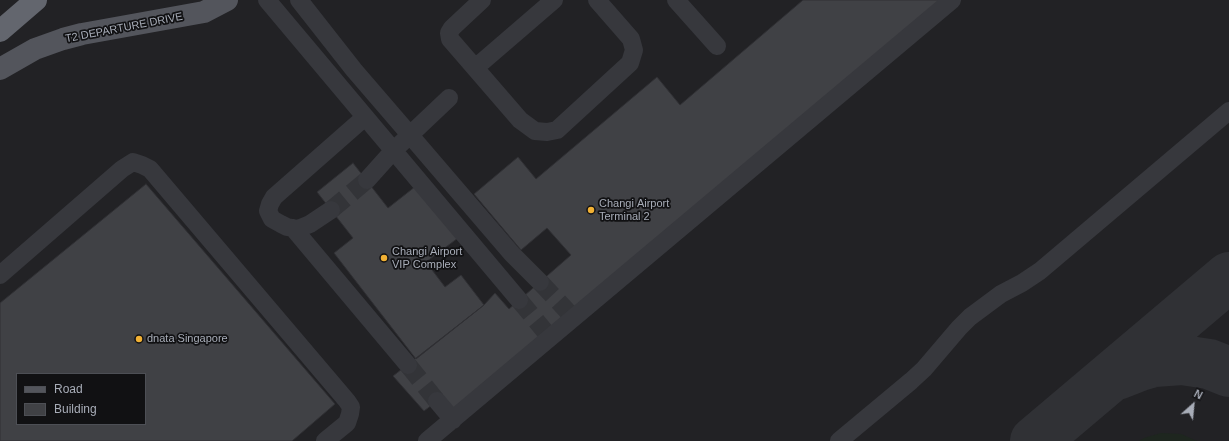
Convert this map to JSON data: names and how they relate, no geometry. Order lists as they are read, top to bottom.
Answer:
{
  "streets": {
    "main road": ["T2 DEPARTURE DRIVE"]
  },
  "places": ["Changi Airport Terminal 2", "Changi Airport VIP Complex", "dnata Singapore"],
  "legend": ["Road", "Building"],
  "north": "top right"
}
